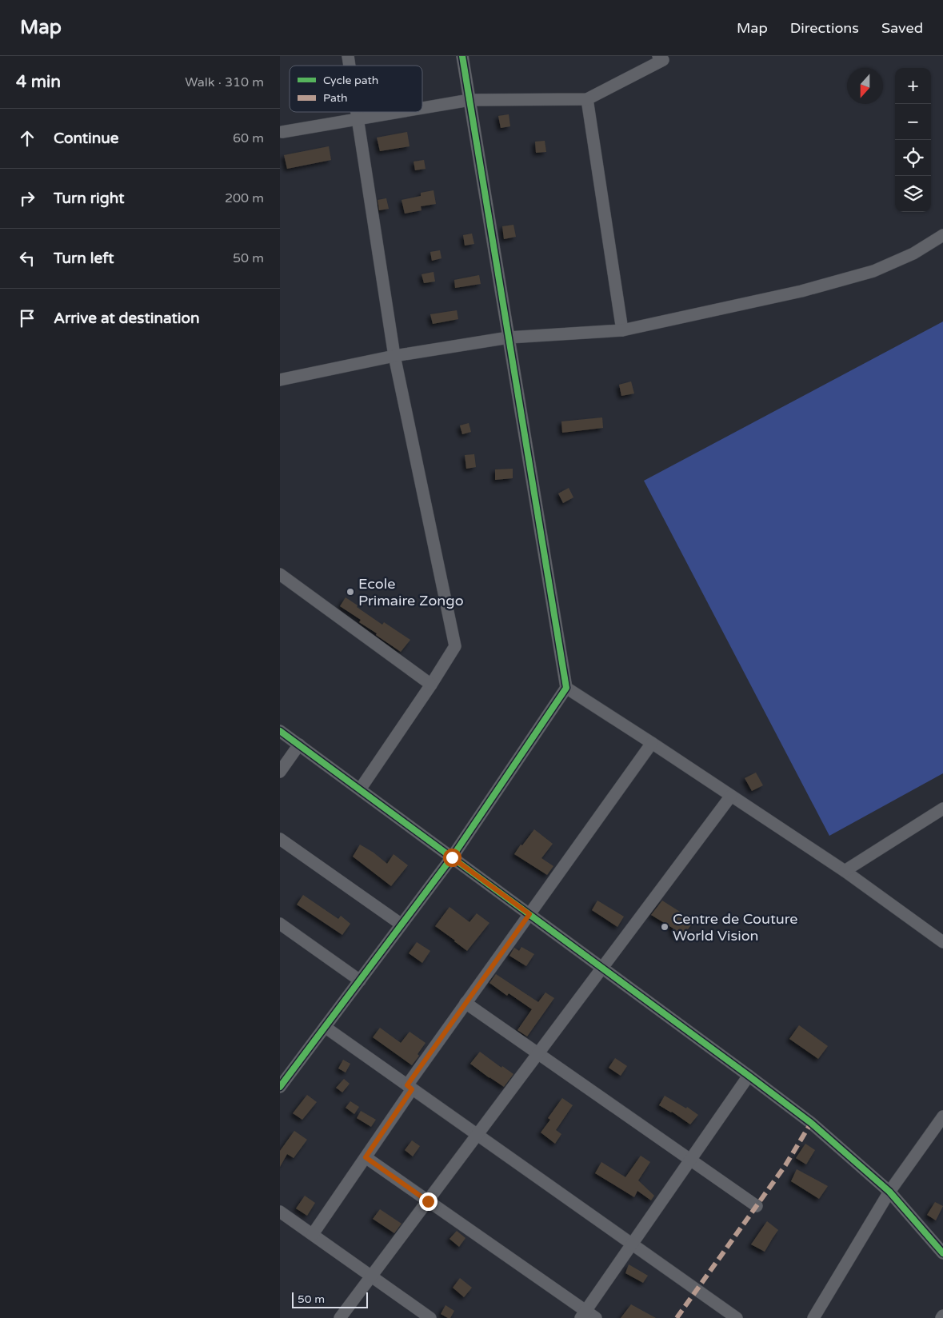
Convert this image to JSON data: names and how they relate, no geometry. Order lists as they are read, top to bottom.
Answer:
{
  "places": ["Ecole Primaire Zongo", "Centre de Couture World Vision"],
  "legend": ["Cycle path", "Path"],
  "scale_bar": "50 m",
  "north": "bottom",
  "page": {
    "header": "Map",
    "nav": ["Map", "Directions", "Saved"],
    "heading": ["4 min", "Walk · 310 m"],
    "map_buttons": ["+", "−"],
    "list": [
      ["Continue", "60 m"],
      ["Turn right", "200 m"],
      ["Turn left", "50 m"],
      "Arrive at destination"
    ],
    "scale": "50 m"
  }
}
